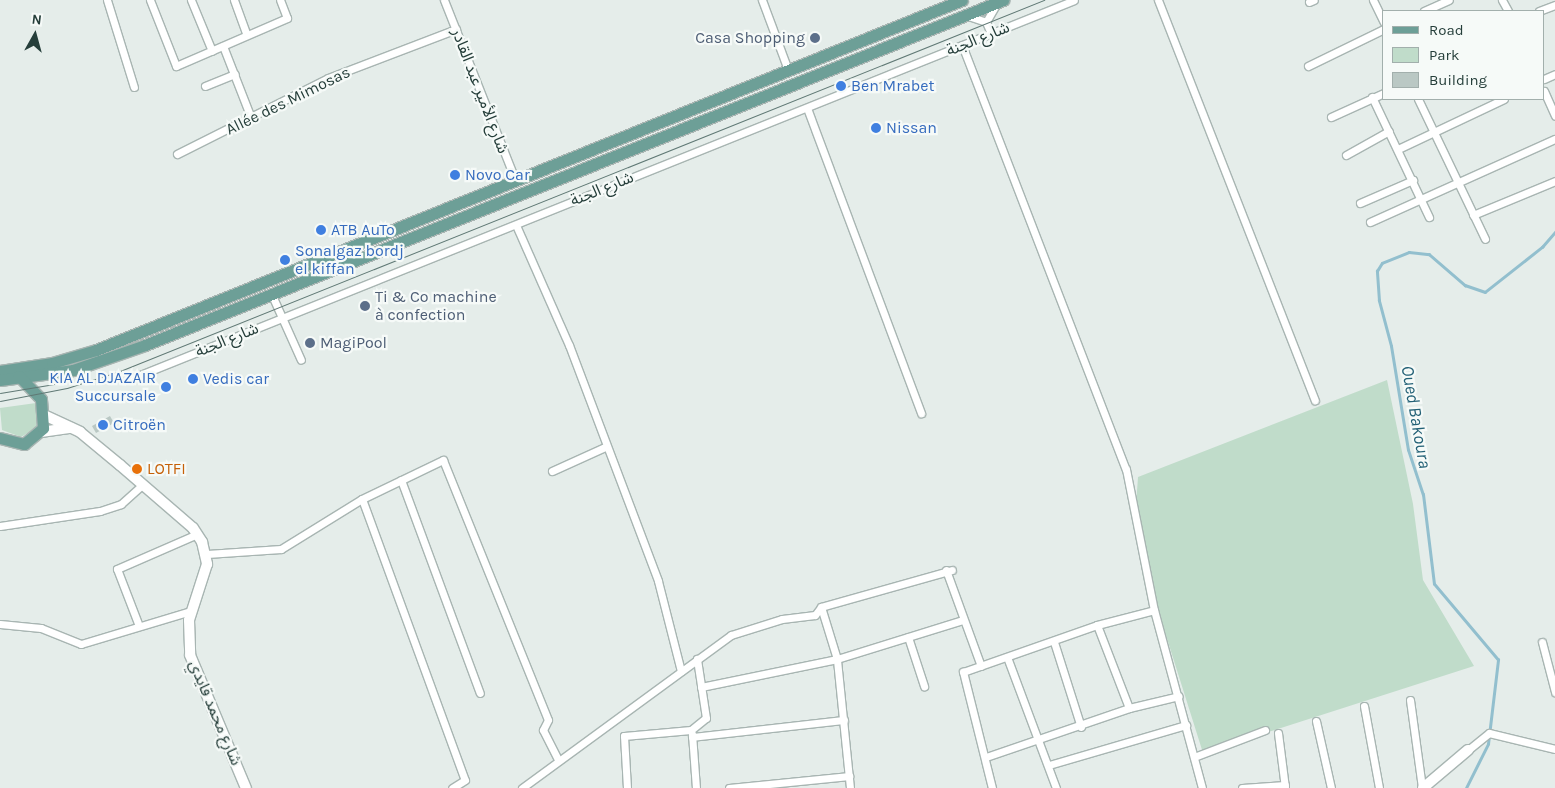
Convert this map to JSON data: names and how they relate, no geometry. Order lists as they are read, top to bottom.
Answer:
{
  "streets": {
    "main road": ["شارع محمد قايدي"],
    "street": ["شارع الجنة", "شارع الأمير عبد القادر", "Allée des Mimosas"]
  },
  "crossings": [
    ["شارع الأمير عبد القادر", "Allée des Mimosas"]
  ],
  "water": ["Oued Bakoura"],
  "places": [
    "Casa Shopping",
    "Ben Mrabet",
    "Nissan",
    "Novo Car",
    "ATB AuTo",
    "Sonalgaz bordj el kiffan",
    "Ti & Co machine à confection",
    "MagiPool",
    "Vedis car",
    "KIA AL DJAZAIR Succursale",
    "Citroën",
    "LOTFI"
  ],
  "legend": ["Road", "Park", "Building"],
  "north": "top"
}
